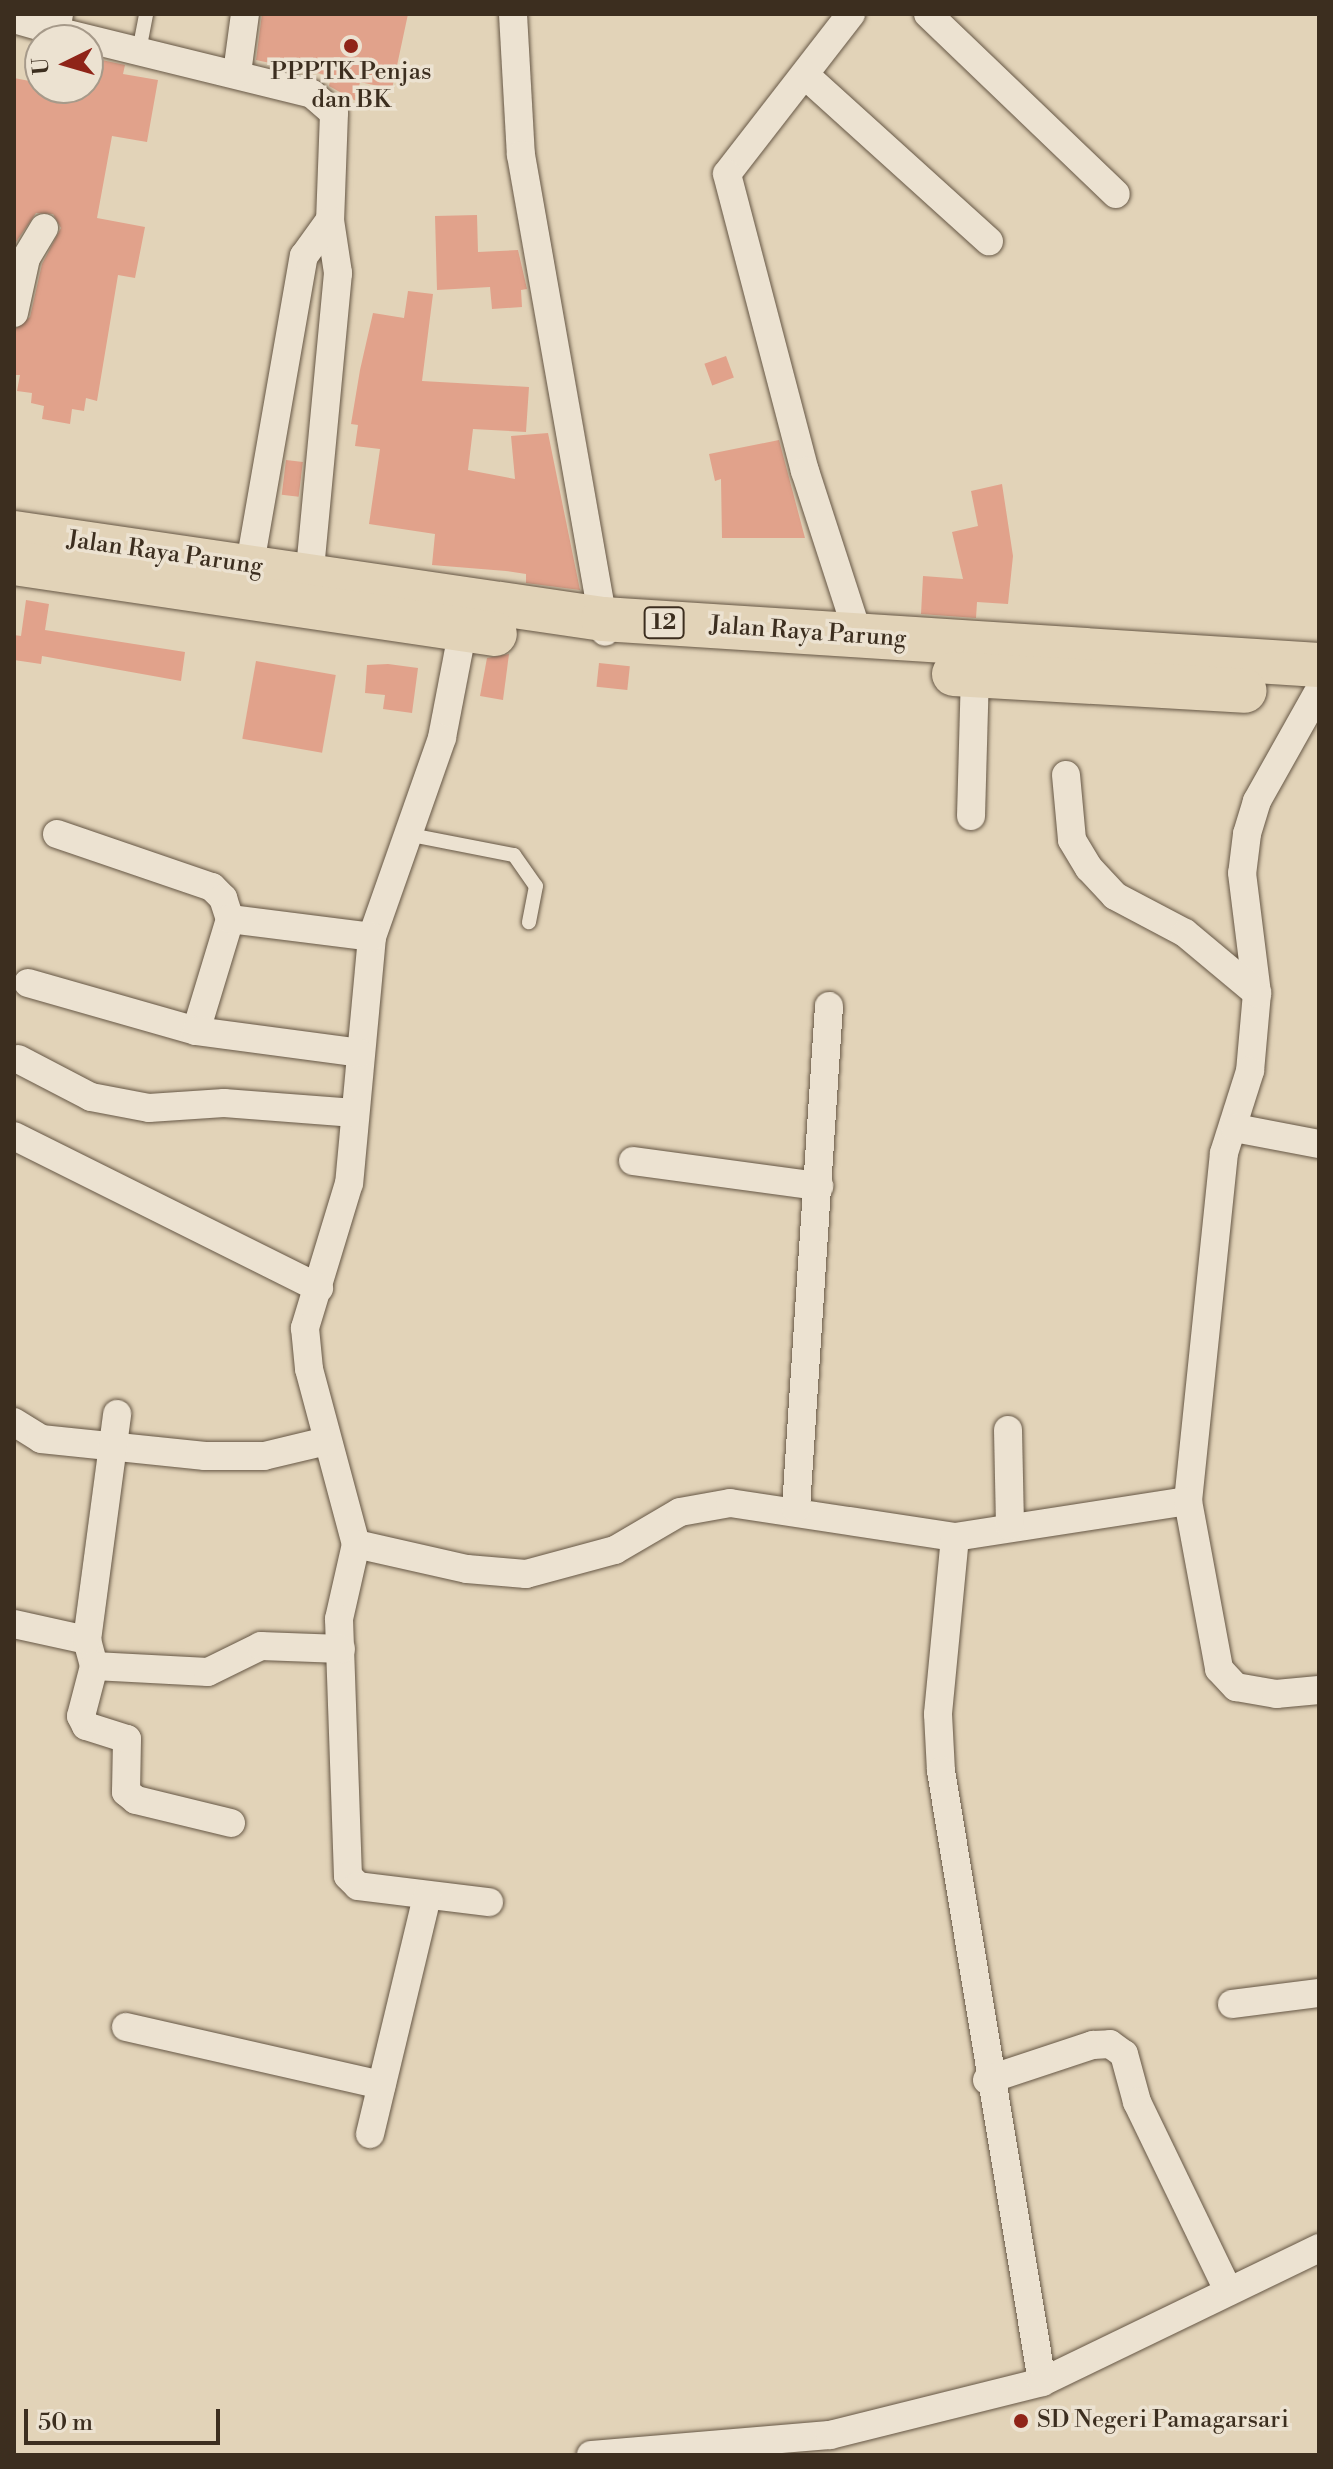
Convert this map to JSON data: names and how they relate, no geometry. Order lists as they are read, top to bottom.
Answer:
{
  "streets": {
    "highway": ["Jalan Raya Parung", "12"]
  },
  "places": ["PPPTK Penjas dan BK", "SD Negeri Pamagarsari"],
  "scale_bar": "50 m",
  "north": "left"
}
